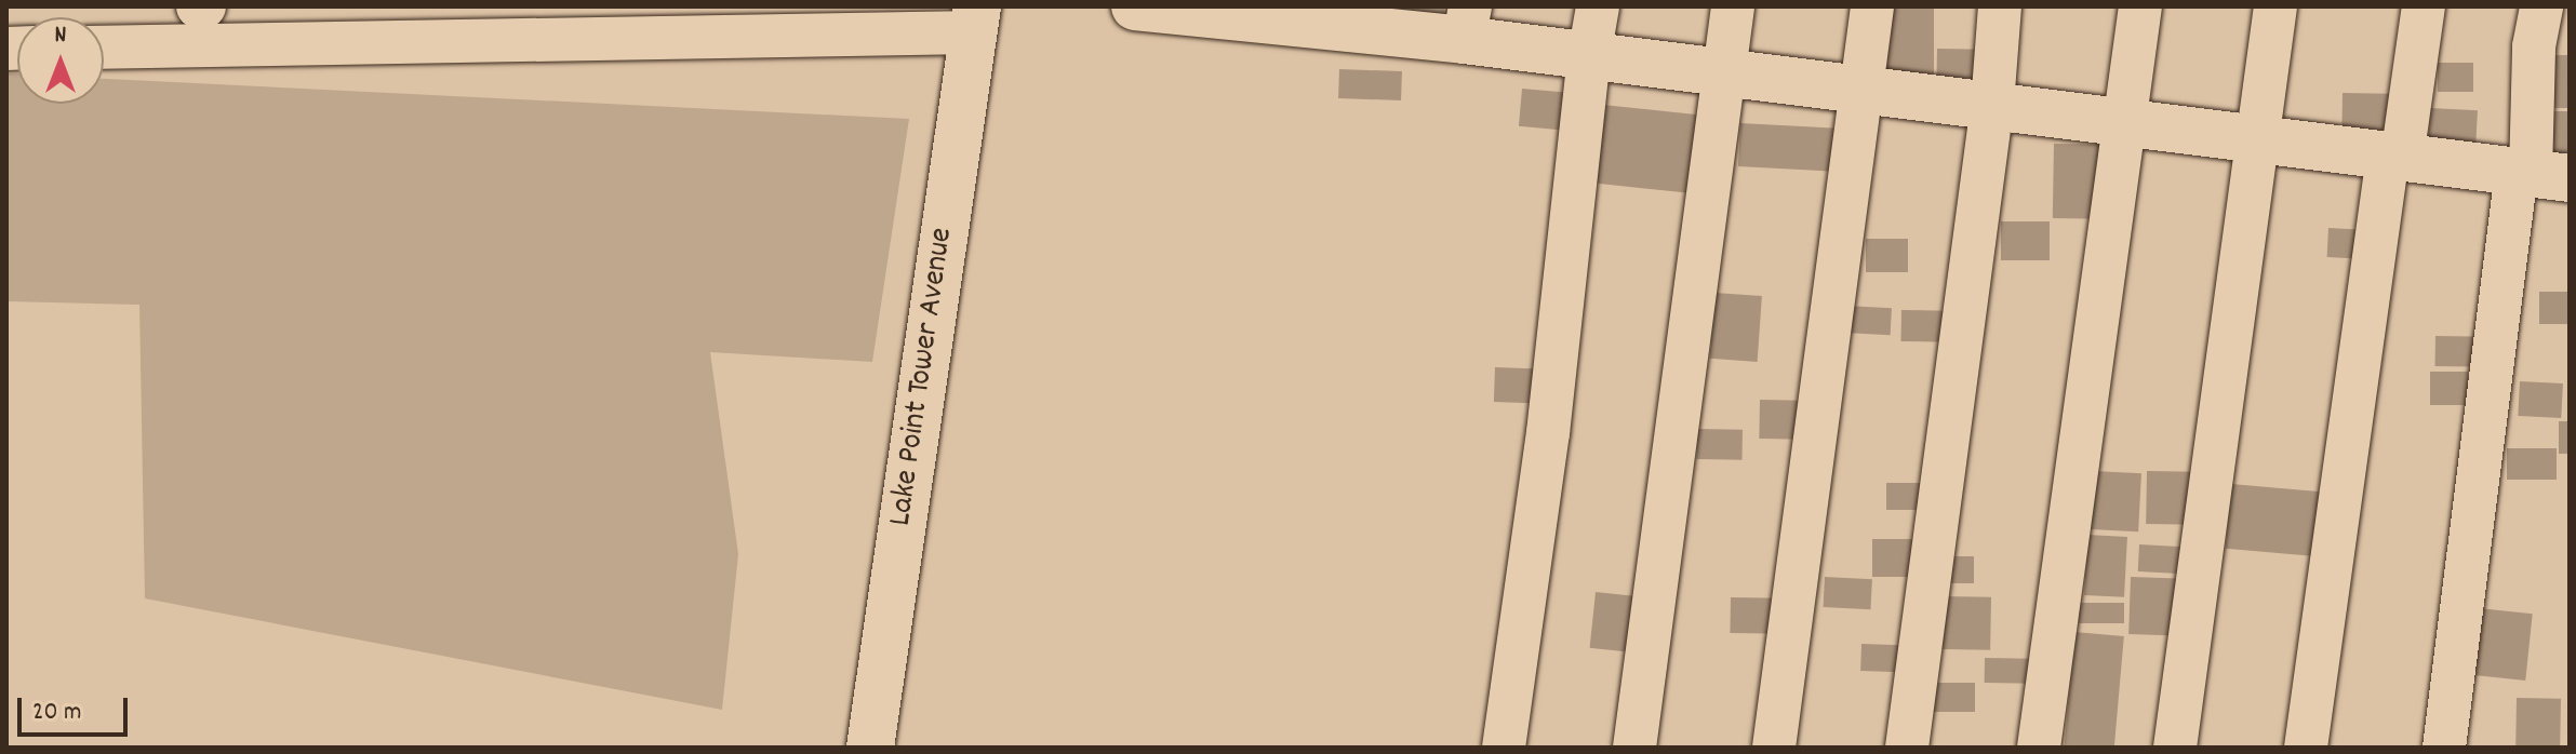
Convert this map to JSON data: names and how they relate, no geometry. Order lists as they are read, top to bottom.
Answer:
{
  "streets": {
    "street": ["Lake Point Tower Avenue"]
  },
  "scale_bar": "20 m",
  "north": "top"
}
